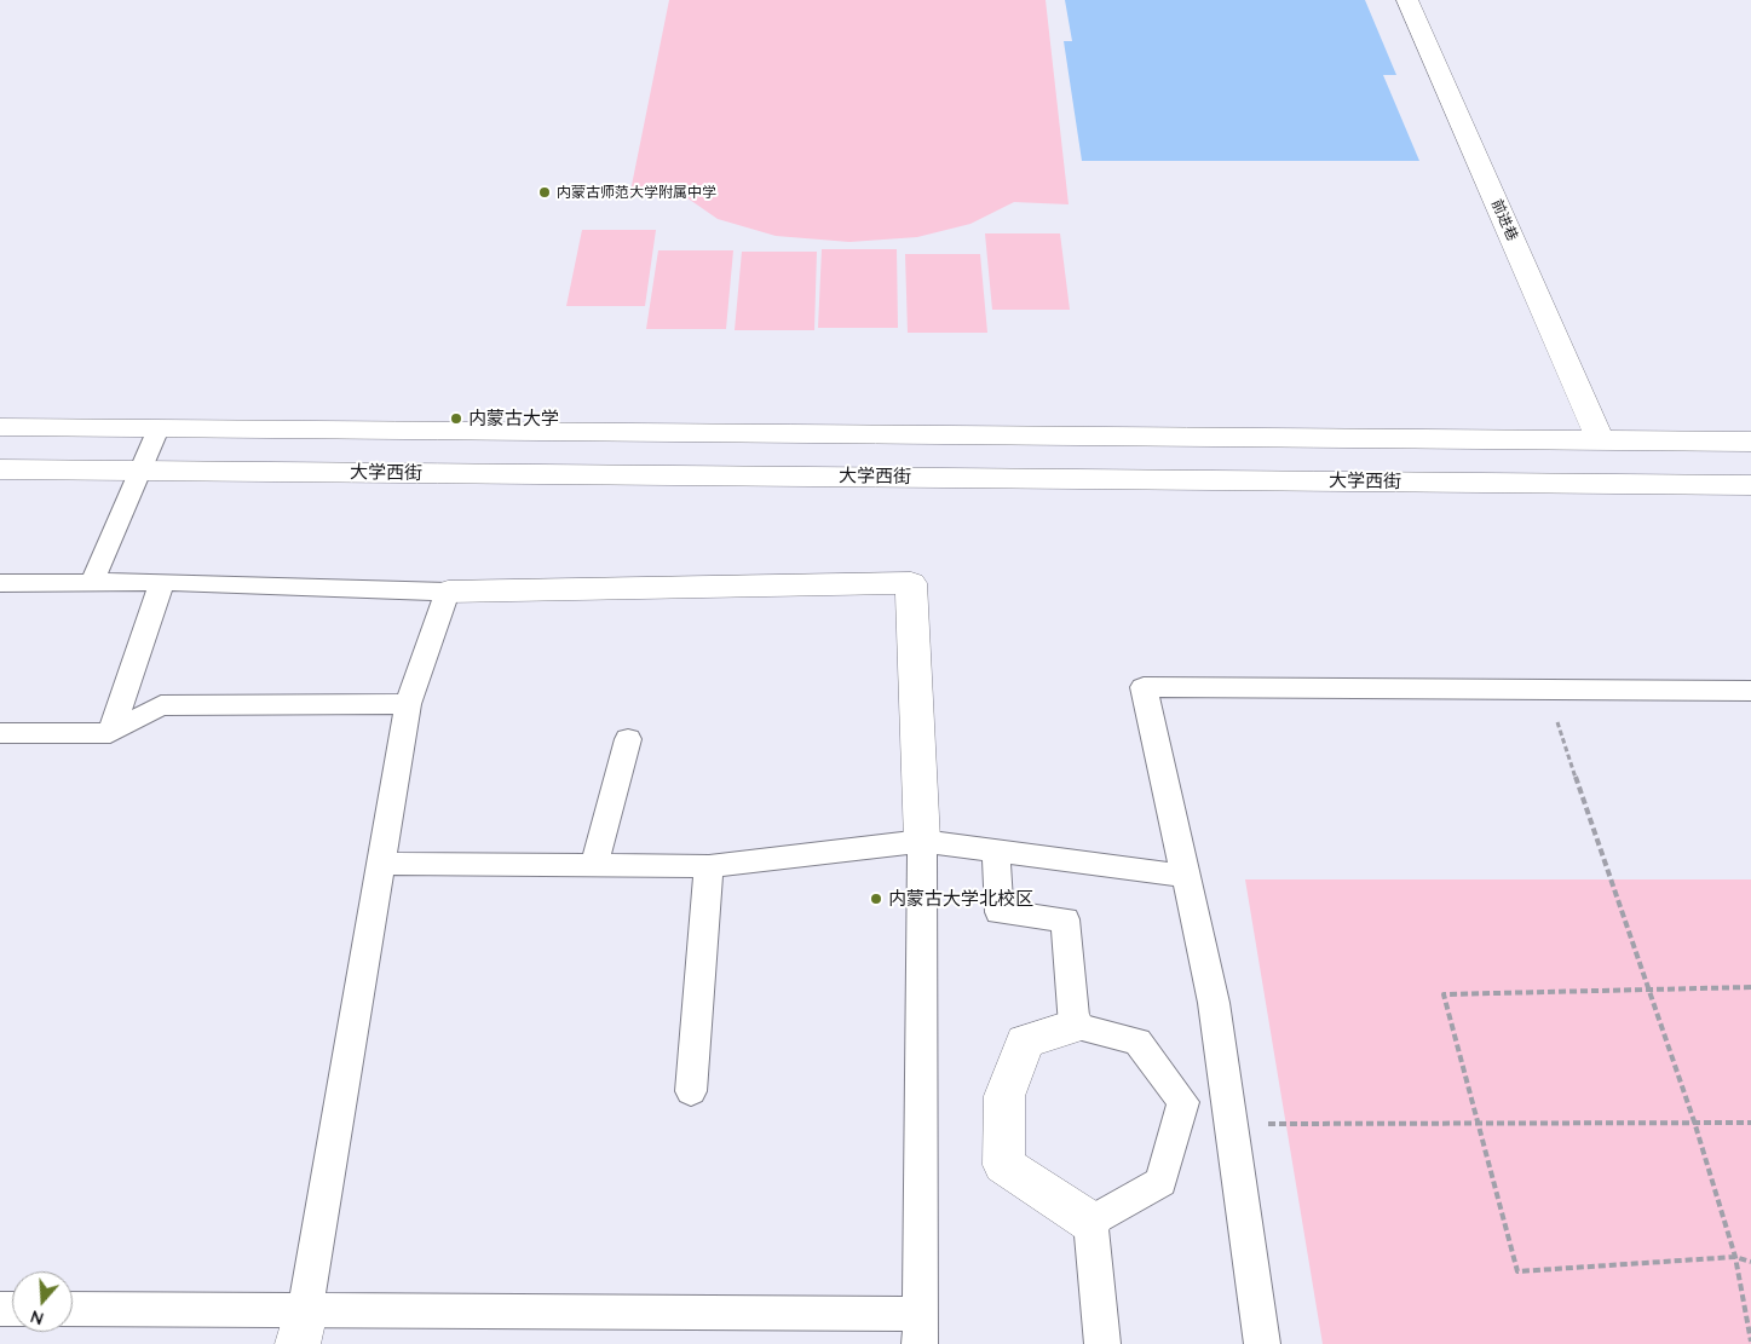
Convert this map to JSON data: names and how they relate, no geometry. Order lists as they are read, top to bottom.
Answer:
{
  "streets": {
    "main road": ["前进巷", "大学西街"]
  },
  "places": ["内蒙古师范大学附属中学", "内蒙古大学", "内蒙古大学北校区"],
  "north": "bottom"
}
